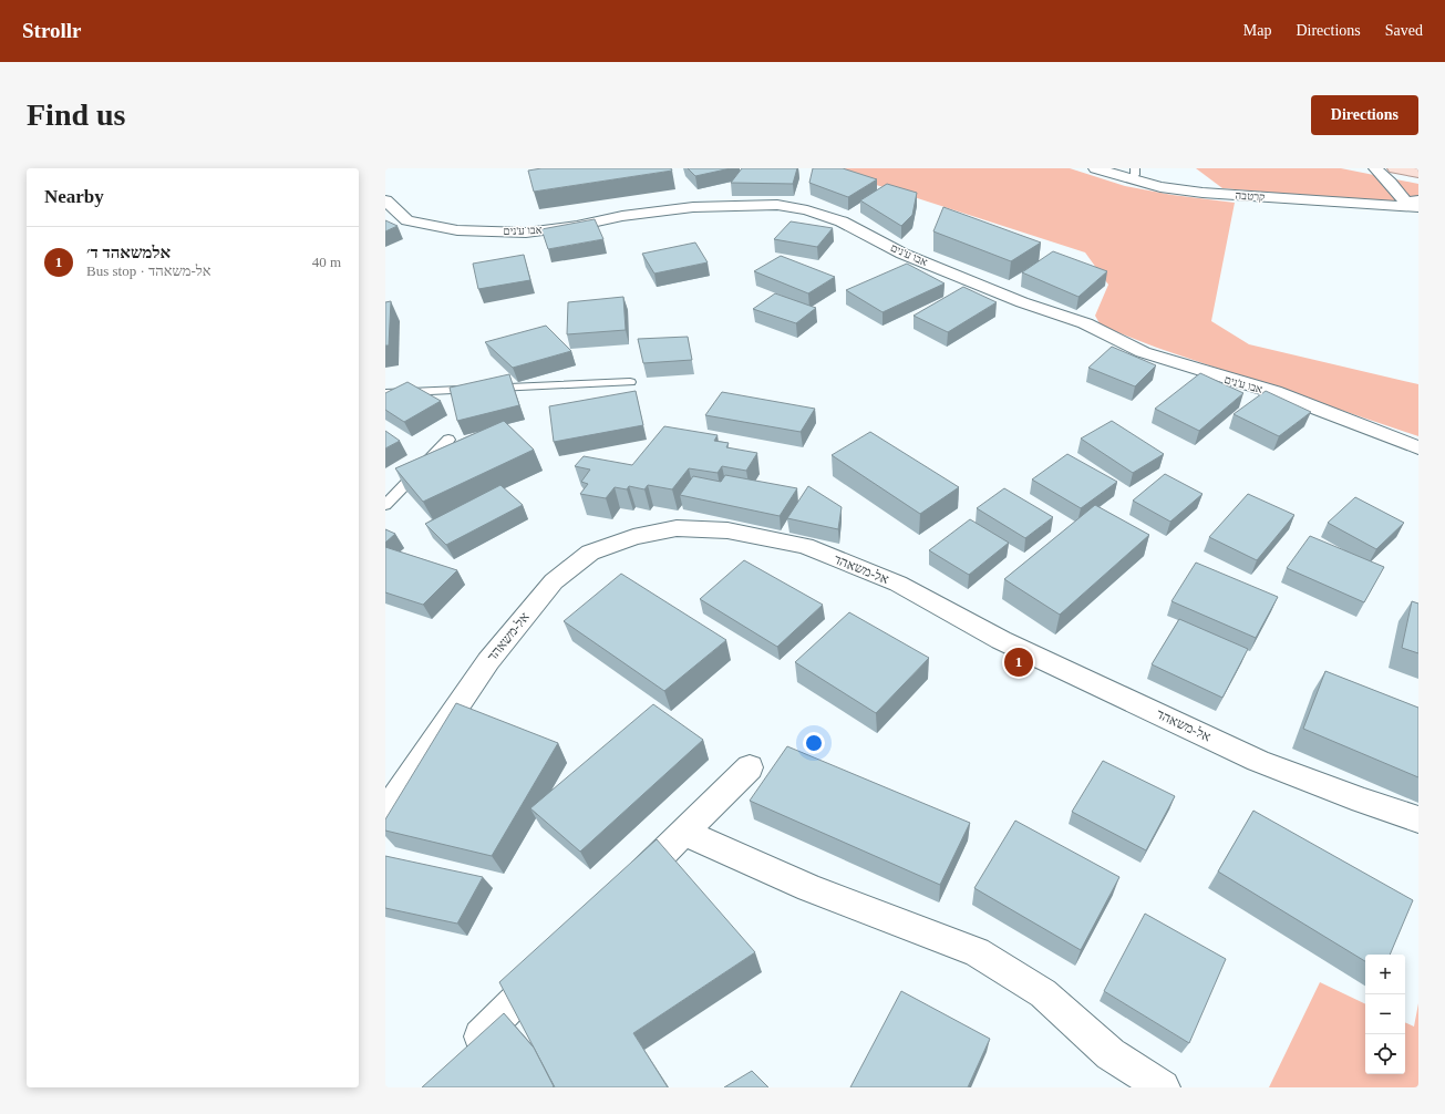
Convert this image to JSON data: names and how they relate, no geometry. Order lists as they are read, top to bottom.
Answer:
{
  "streets": {
    "street": ["קרטבה", "אבו ע'נים", "אל-משאהד"]
  },
  "page": {
    "header": "Strollr",
    "nav": ["Map", "Directions", "Saved"],
    "buttons": "Directions",
    "title": "Find us",
    "heading": "Nearby",
    "list": [
      {
        "mark": "1",
        "name": "אלמשאהד ד׳",
        "note": "Bus stop · אל-משאהד",
        "value": "40 m"
      }
    ],
    "pins": "1",
    "map_buttons": ["+", "−"]
  }
}
